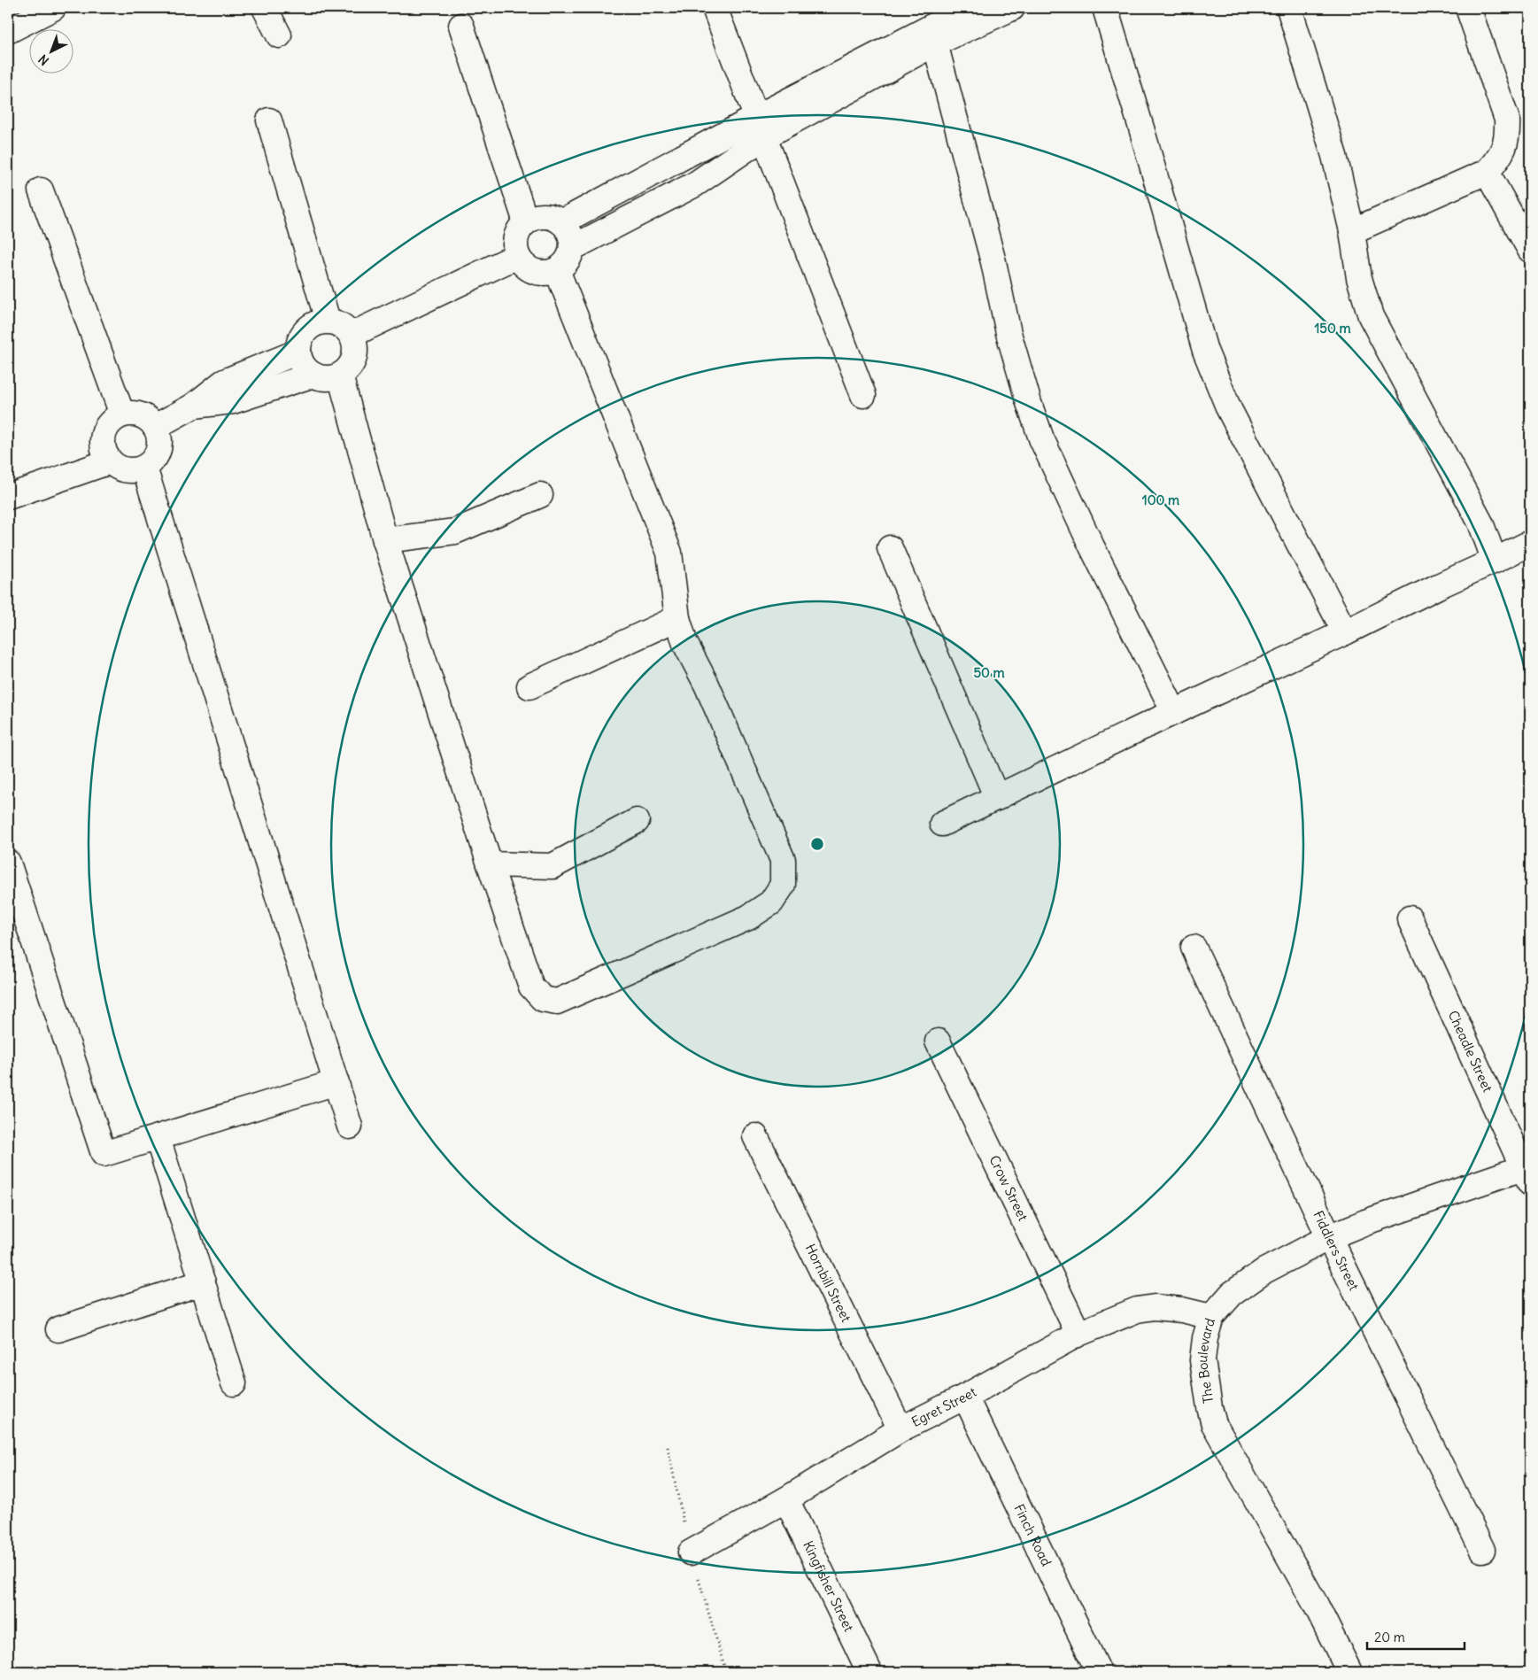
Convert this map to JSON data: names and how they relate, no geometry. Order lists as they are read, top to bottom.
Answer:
{
  "streets": {
    "street": [
      "Cheadle Street",
      "Crow Street",
      "Fiddlers Street",
      "Hornbill Street",
      "The Boulevard",
      "Egret Street",
      "Finch Road",
      "Kingfisher Street"
    ]
  },
  "crossings": [
    ["Cheadle Street", "The Boulevard"],
    ["Crow Street", "Egret Street"],
    ["Fiddlers Street", "The Boulevard"],
    ["Hornbill Street", "Egret Street"],
    ["The Boulevard", "Egret Street"],
    ["Egret Street", "Finch Road"],
    ["Egret Street", "Kingfisher Street"]
  ],
  "scale_bar": "20 m",
  "north": "bottom left",
  "rings": ["150 m", "100 m", "50 m"]
}
